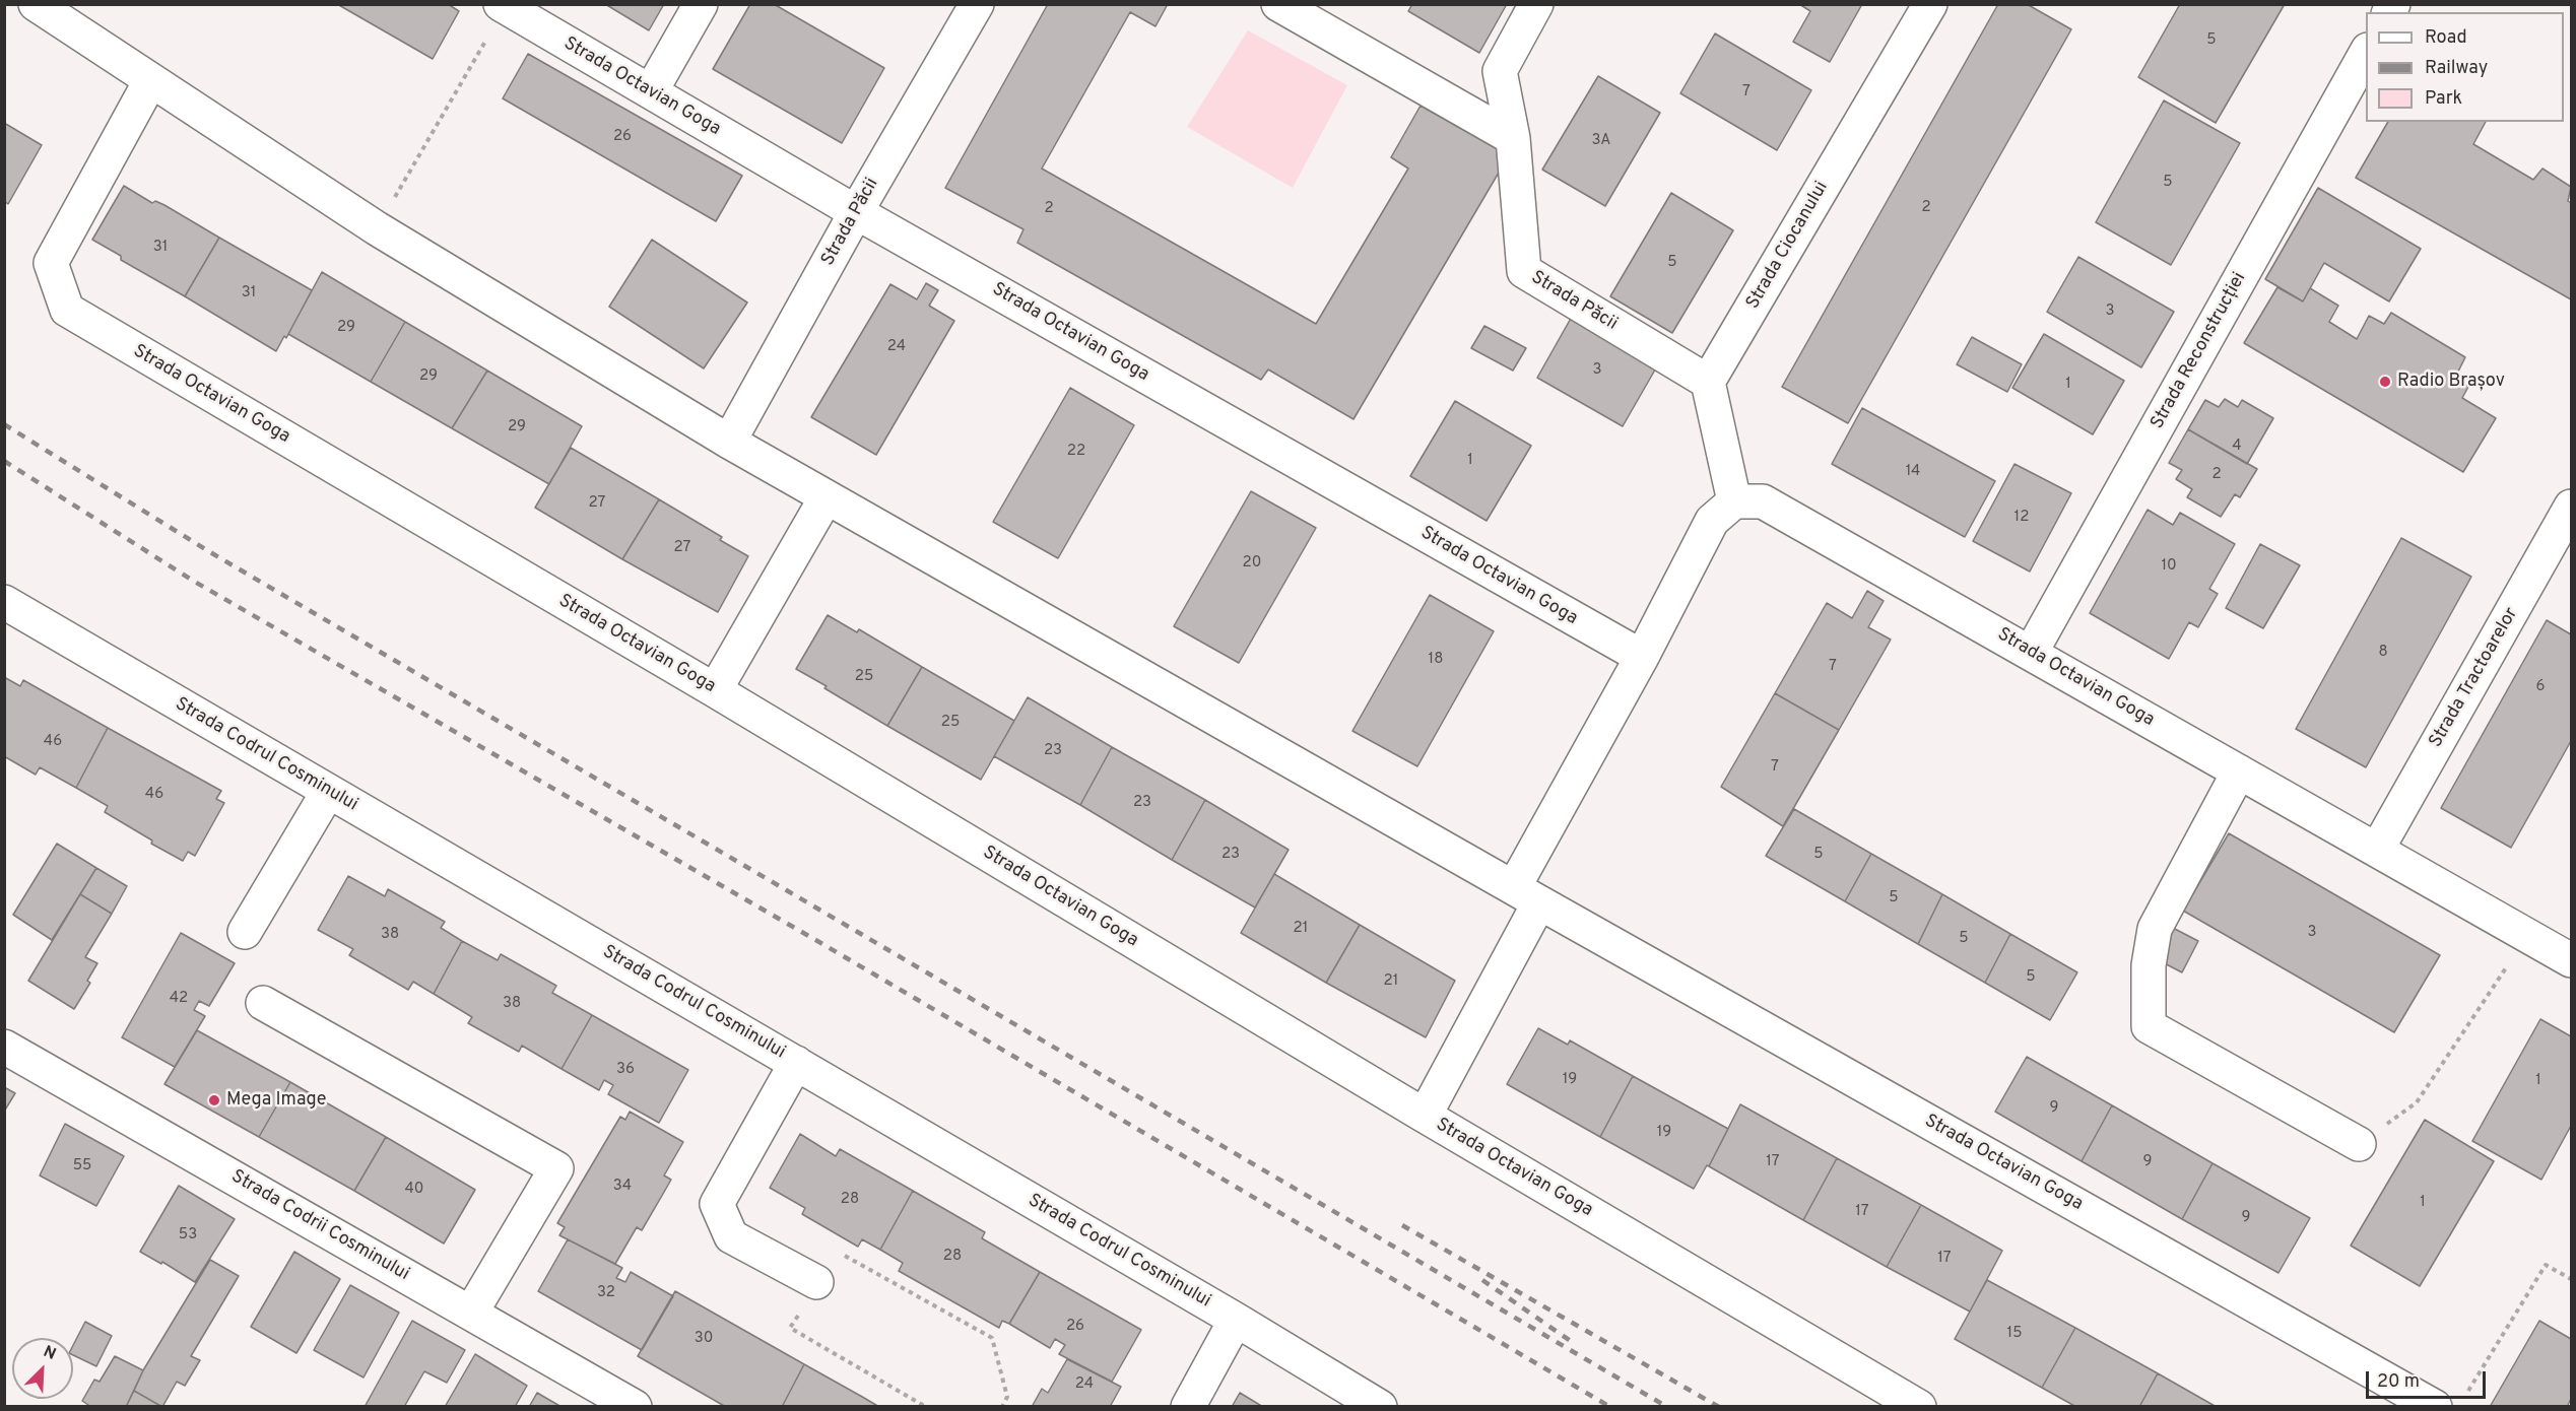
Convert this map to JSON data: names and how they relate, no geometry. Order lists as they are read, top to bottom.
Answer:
{
  "streets": {
    "street": [
      "Strada Octavian Goga",
      "Strada Păcii",
      "Strada Ciocanului",
      "Strada Reconstrucției",
      "Strada Tractoarelor",
      "Strada Codrul Cosminului",
      "Strada Codrii Cosminului"
    ]
  },
  "crossings": [
    ["Strada Octavian Goga", "Strada Păcii"],
    ["Strada Octavian Goga", "Strada Reconstrucției"],
    ["Strada Octavian Goga", "Strada Tractoarelor"],
    ["Strada Păcii", "Strada Ciocanului"]
  ],
  "places": ["Radio Brașov", "Mega Image"],
  "house_numbers": [
    "5",
    "7",
    "26",
    "3A",
    "5",
    "2",
    "2",
    "31",
    "5",
    "31",
    "3",
    "29",
    "24",
    "3",
    "29",
    "1",
    "29",
    "4",
    "22",
    "1",
    "14",
    "2",
    "27",
    "12",
    "27",
    "20",
    "10",
    "8",
    "18",
    "7",
    "25",
    "6",
    "25",
    "46",
    "23",
    "7",
    "46",
    "23",
    "23",
    "5",
    "5",
    "21",
    "3",
    "38",
    "5",
    "5",
    "21",
    "42",
    "38",
    "36",
    "19",
    "1",
    "9",
    "19",
    "17",
    "9",
    "55",
    "34",
    "40",
    "28",
    "1",
    "17",
    "9",
    "53",
    "28",
    "17",
    "32",
    "26",
    "15",
    "30",
    "24"
  ],
  "legend": ["Road", "Railway", "Park"],
  "scale_bar": "20 m",
  "north": "top right"
}
